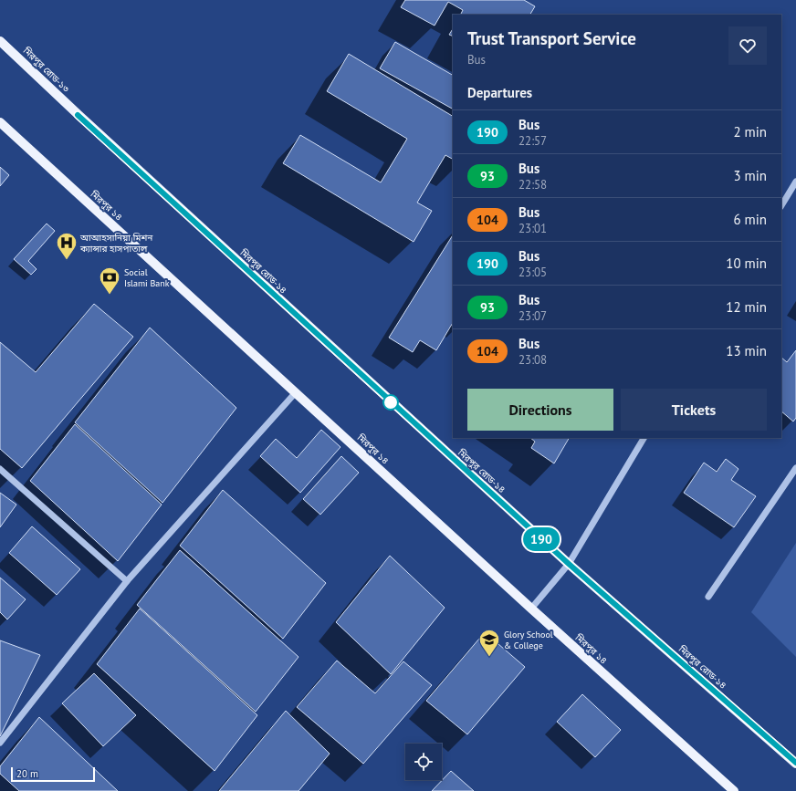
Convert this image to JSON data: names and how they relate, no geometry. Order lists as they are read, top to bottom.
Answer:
{
  "streets": {
    "main road": ["মিরপুর রোড-১৩", "মিরপুর ১৪", "মিরপুর রোড-১৪"]
  },
  "crossings": [
    ["মিরপুর রোড-১৩", "মিরপুর রোড-১৪"]
  ],
  "places": {
    "hospital": ["আআহসানিয়া মিশন ক্যান্সার হাসপাতাল"],
    "bank": ["Social Islami Bank"],
    "school or university": ["Glory School & College"]
  },
  "lines": ["bus line 190"],
  "scale_bar": "20 m",
  "page": {
    "on_map": "190",
    "heading": [
      ["Trust Transport Service", "Bus"],
      "Departures"
    ],
    "list": [
      {
        "mark": "190",
        "name": "Bus",
        "note": "22:57",
        "value": "2 min"
      },
      {
        "mark": "93",
        "name": "Bus",
        "note": "22:58",
        "value": "3 min"
      },
      {
        "mark": "104",
        "name": "Bus",
        "note": "23:01",
        "value": "6 min"
      },
      {
        "mark": "190",
        "name": "Bus",
        "note": "23:05",
        "value": "10 min"
      },
      {
        "mark": "93",
        "name": "Bus",
        "note": "23:07",
        "value": "12 min"
      },
      {
        "mark": "104",
        "name": "Bus",
        "note": "23:08",
        "value": "13 min"
      }
    ],
    "buttons": ["Directions", "Tickets"],
    "scale": "20 m"
  }
}
